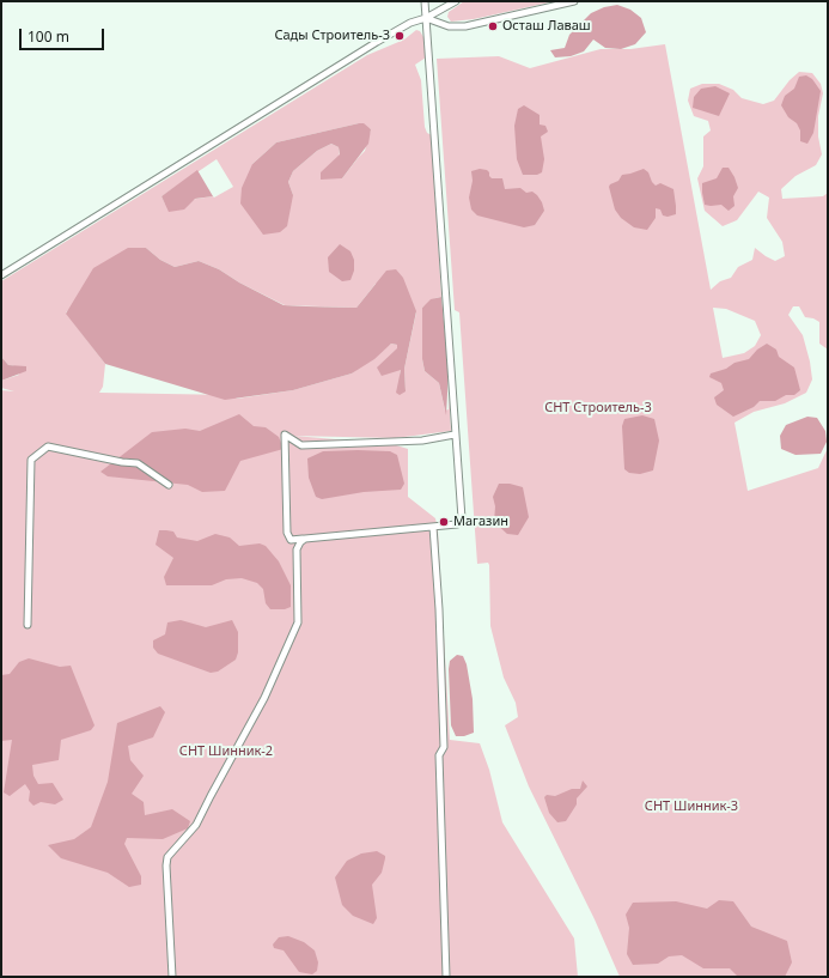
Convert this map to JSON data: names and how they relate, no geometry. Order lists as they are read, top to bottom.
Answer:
{
  "parks": ["СНТ Строитель-3", "СНТ Шинник-2", "СНТ Шинник-3"],
  "places": ["Осташ Лаваш", "Сады Строитель-3", "Магазин"],
  "scale_bar": "100 m"
}
